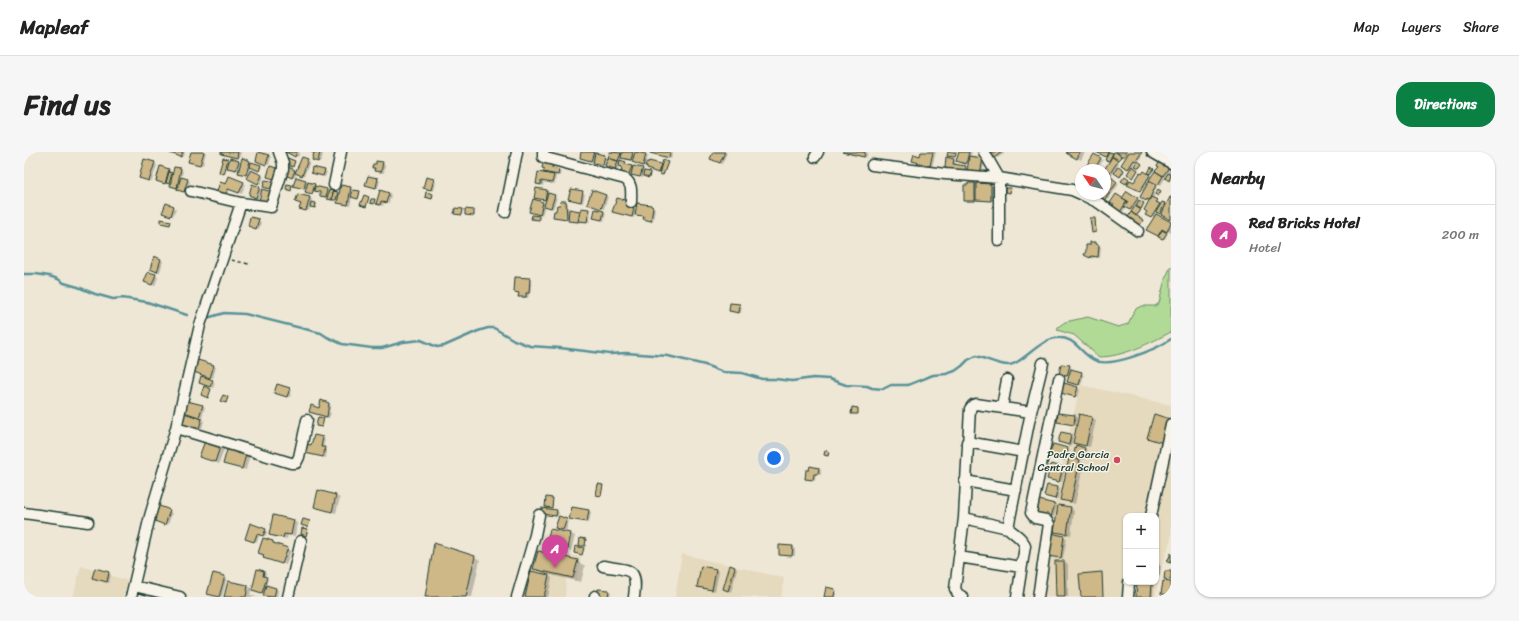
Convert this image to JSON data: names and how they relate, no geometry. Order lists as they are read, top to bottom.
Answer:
{
  "places": ["Padre Garcia Central School"],
  "north": "top left",
  "page": {
    "header": "Mapleaf",
    "nav": ["Map", "Layers", "Share"],
    "title": "Find us",
    "buttons": "Directions",
    "heading": "Nearby",
    "list": [
      {
        "mark": "A",
        "name": "Red Bricks Hotel",
        "note": "Hotel",
        "value": "200 m"
      }
    ],
    "map_buttons": ["+", "−"],
    "pins": "A"
  }
}
